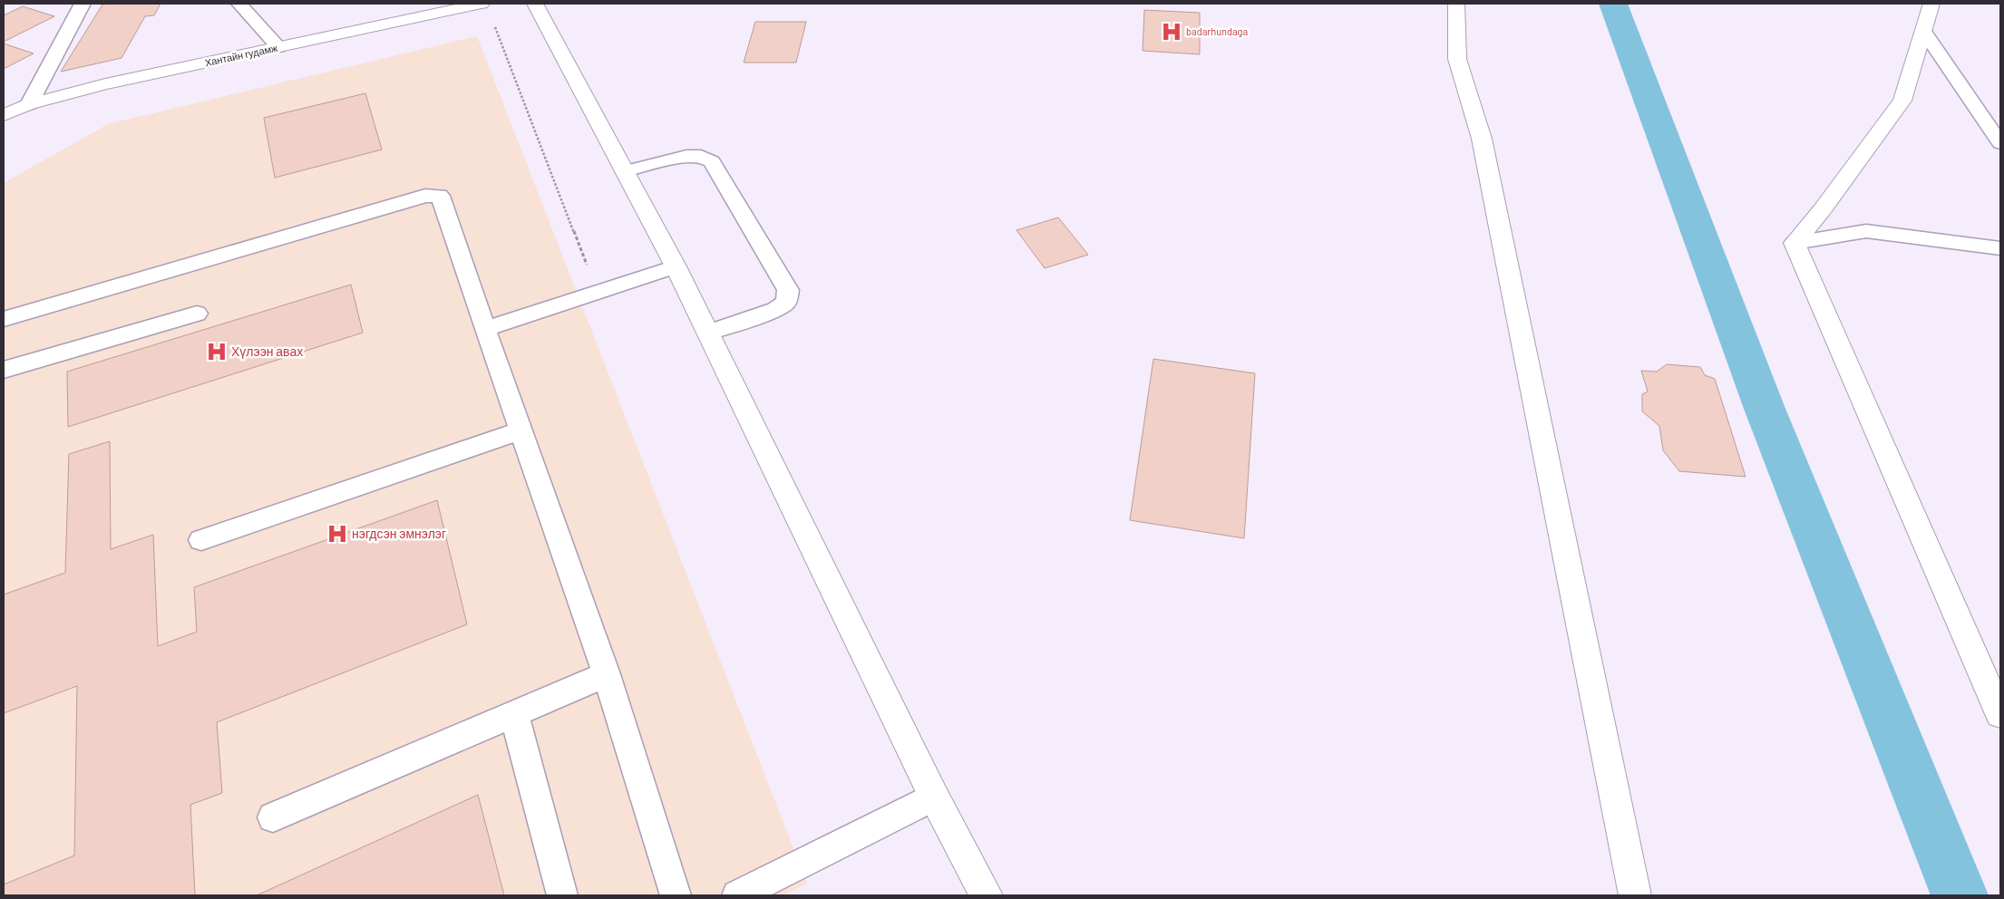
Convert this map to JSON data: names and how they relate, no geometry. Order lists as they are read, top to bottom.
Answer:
{
  "streets": {
    "street": ["Хантайн гудамж"]
  },
  "places": {
    "hospital": ["badarhundaga", "Хүлээн авах", "нэгдсэн эмнэлэг"]
  }
}
